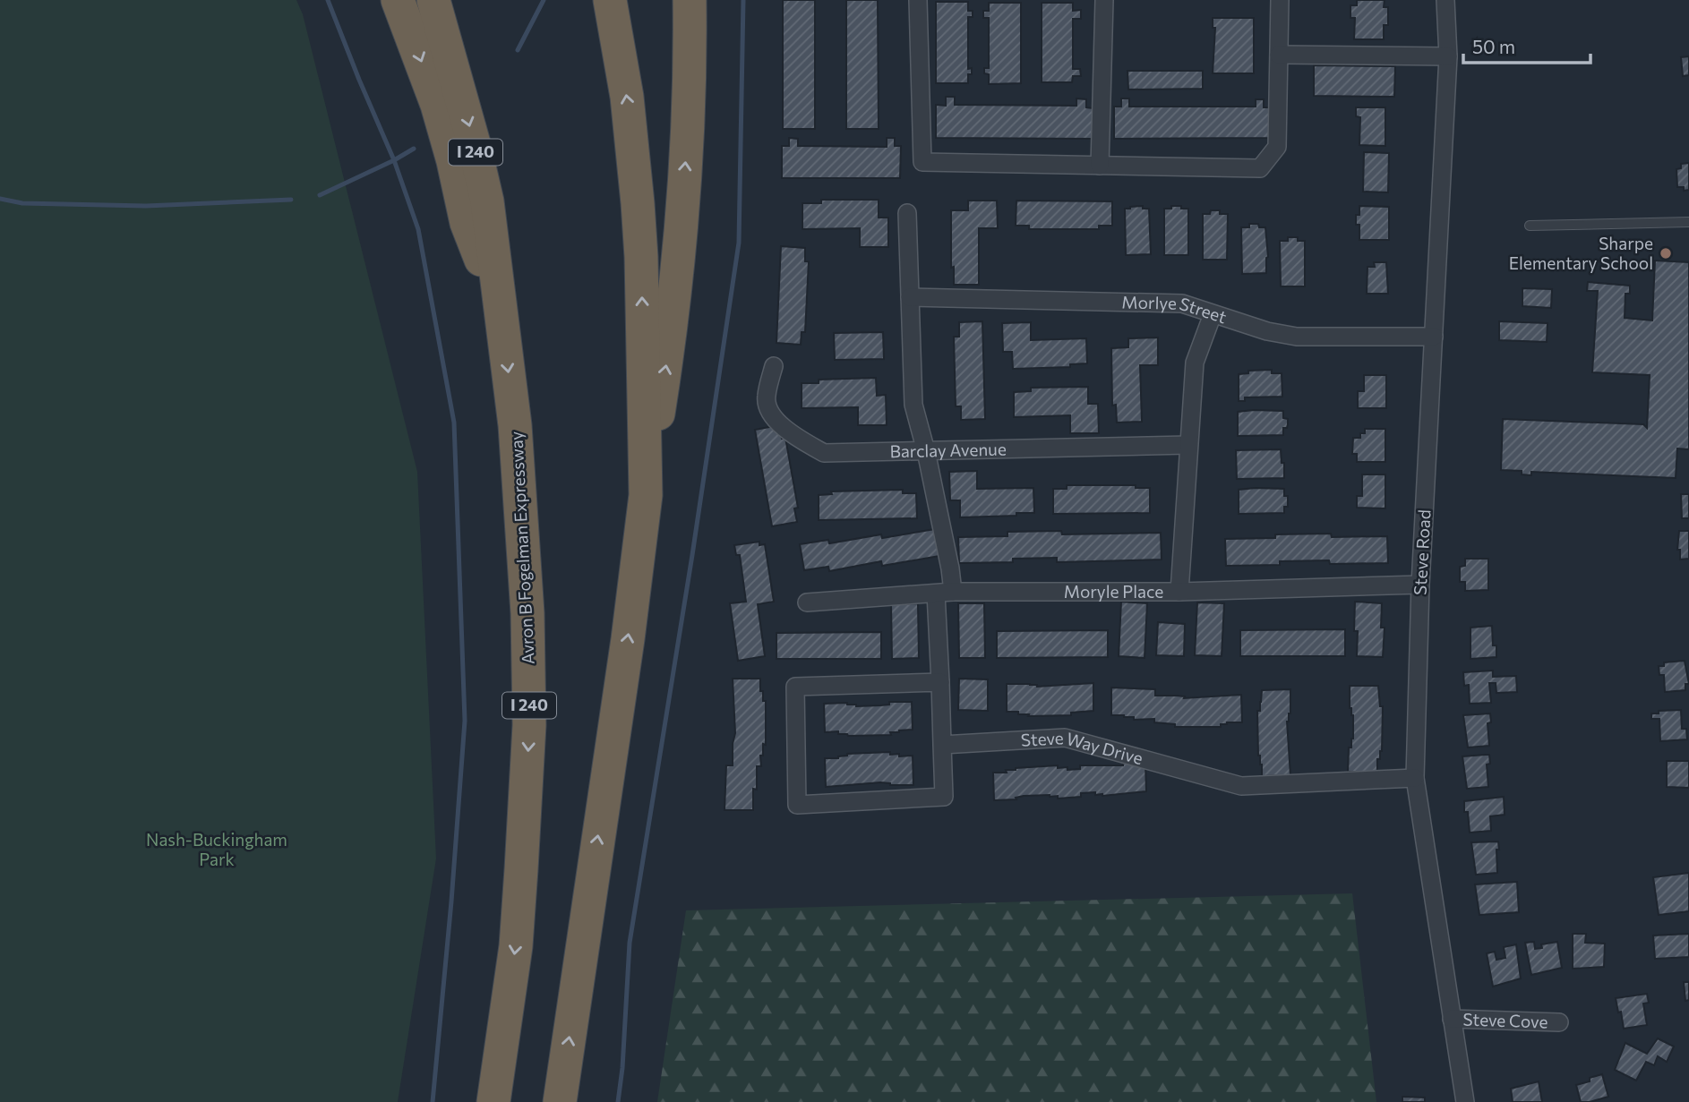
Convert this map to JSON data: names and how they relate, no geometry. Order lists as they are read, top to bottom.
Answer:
{
  "streets": {
    "highway": ["I 240", "Avron B Fogelman Expressway"],
    "street": [
      "Morlye Street",
      "Barclay Avenue",
      "Steve Road",
      "Moryle Place",
      "Steve Way Drive",
      "Steve Cove"
    ]
  },
  "crossings": [
    ["Morlye Street", "Steve Road"],
    ["Steve Road", "Moryle Place"],
    ["Steve Road", "Steve Way Drive"],
    ["Steve Road", "Steve Cove"]
  ],
  "parks": ["Nash-Buckingham Park"],
  "places": ["Sharpe Elementary School"],
  "scale_bar": "50 m"
}
